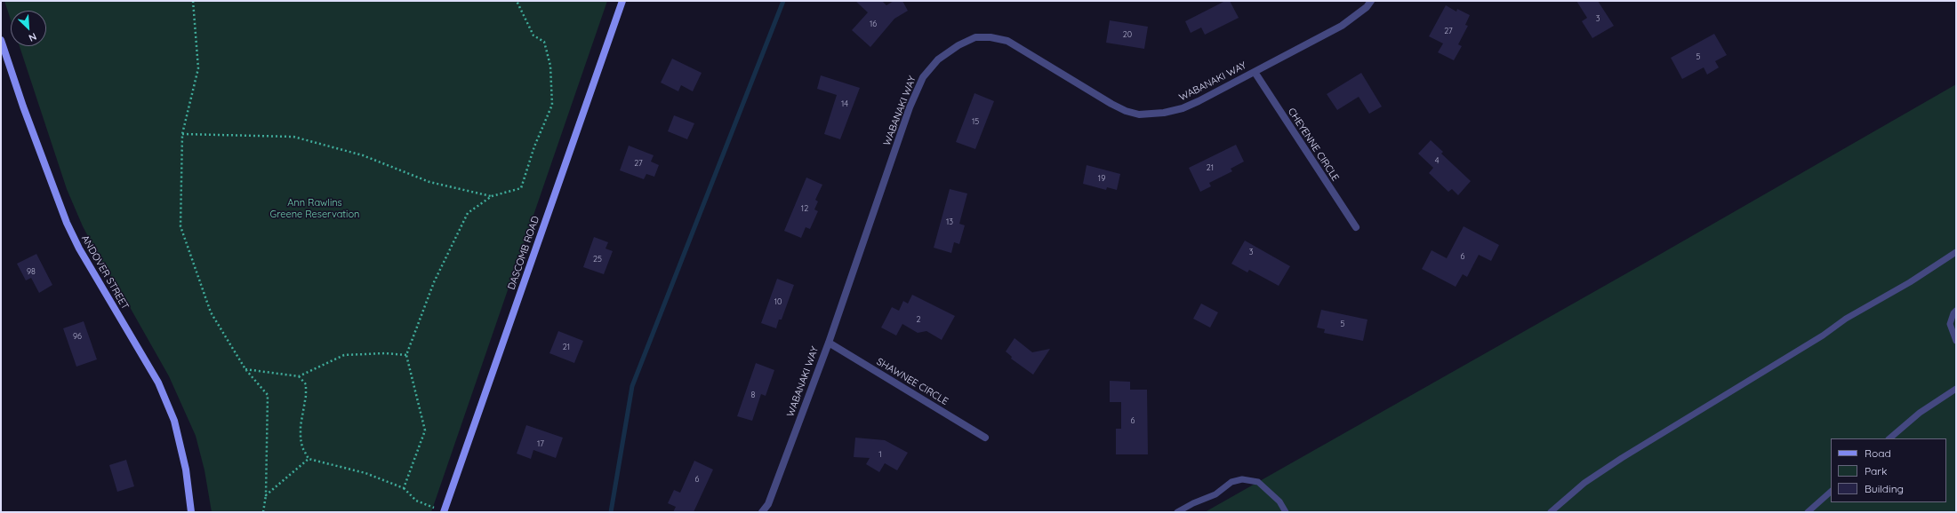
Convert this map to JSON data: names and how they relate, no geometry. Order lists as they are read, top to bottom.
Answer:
{
  "streets": {
    "main road": ["DASCOMB ROAD", "ANDOVER STREET"],
    "street": ["WABANAKI WAY", "CHEYENNE CIRCLE", "SHAWNEE CIRCLE"]
  },
  "crossings": [
    ["WABANAKI WAY", "CHEYENNE CIRCLE"],
    ["WABANAKI WAY", "SHAWNEE CIRCLE"]
  ],
  "parks": ["Ann Rawlins Greene Reservation"],
  "house_numbers": [
    "3",
    "16",
    "27",
    "20",
    "5",
    "14",
    "15",
    "4",
    "27",
    "21",
    "19",
    "12",
    "13",
    "3",
    "6",
    "25",
    "98",
    "10",
    "2",
    "5",
    "96",
    "21",
    "8",
    "6",
    "17",
    "1",
    "6"
  ],
  "legend": ["Road", "Park", "Building"],
  "north": "bottom right"
}
